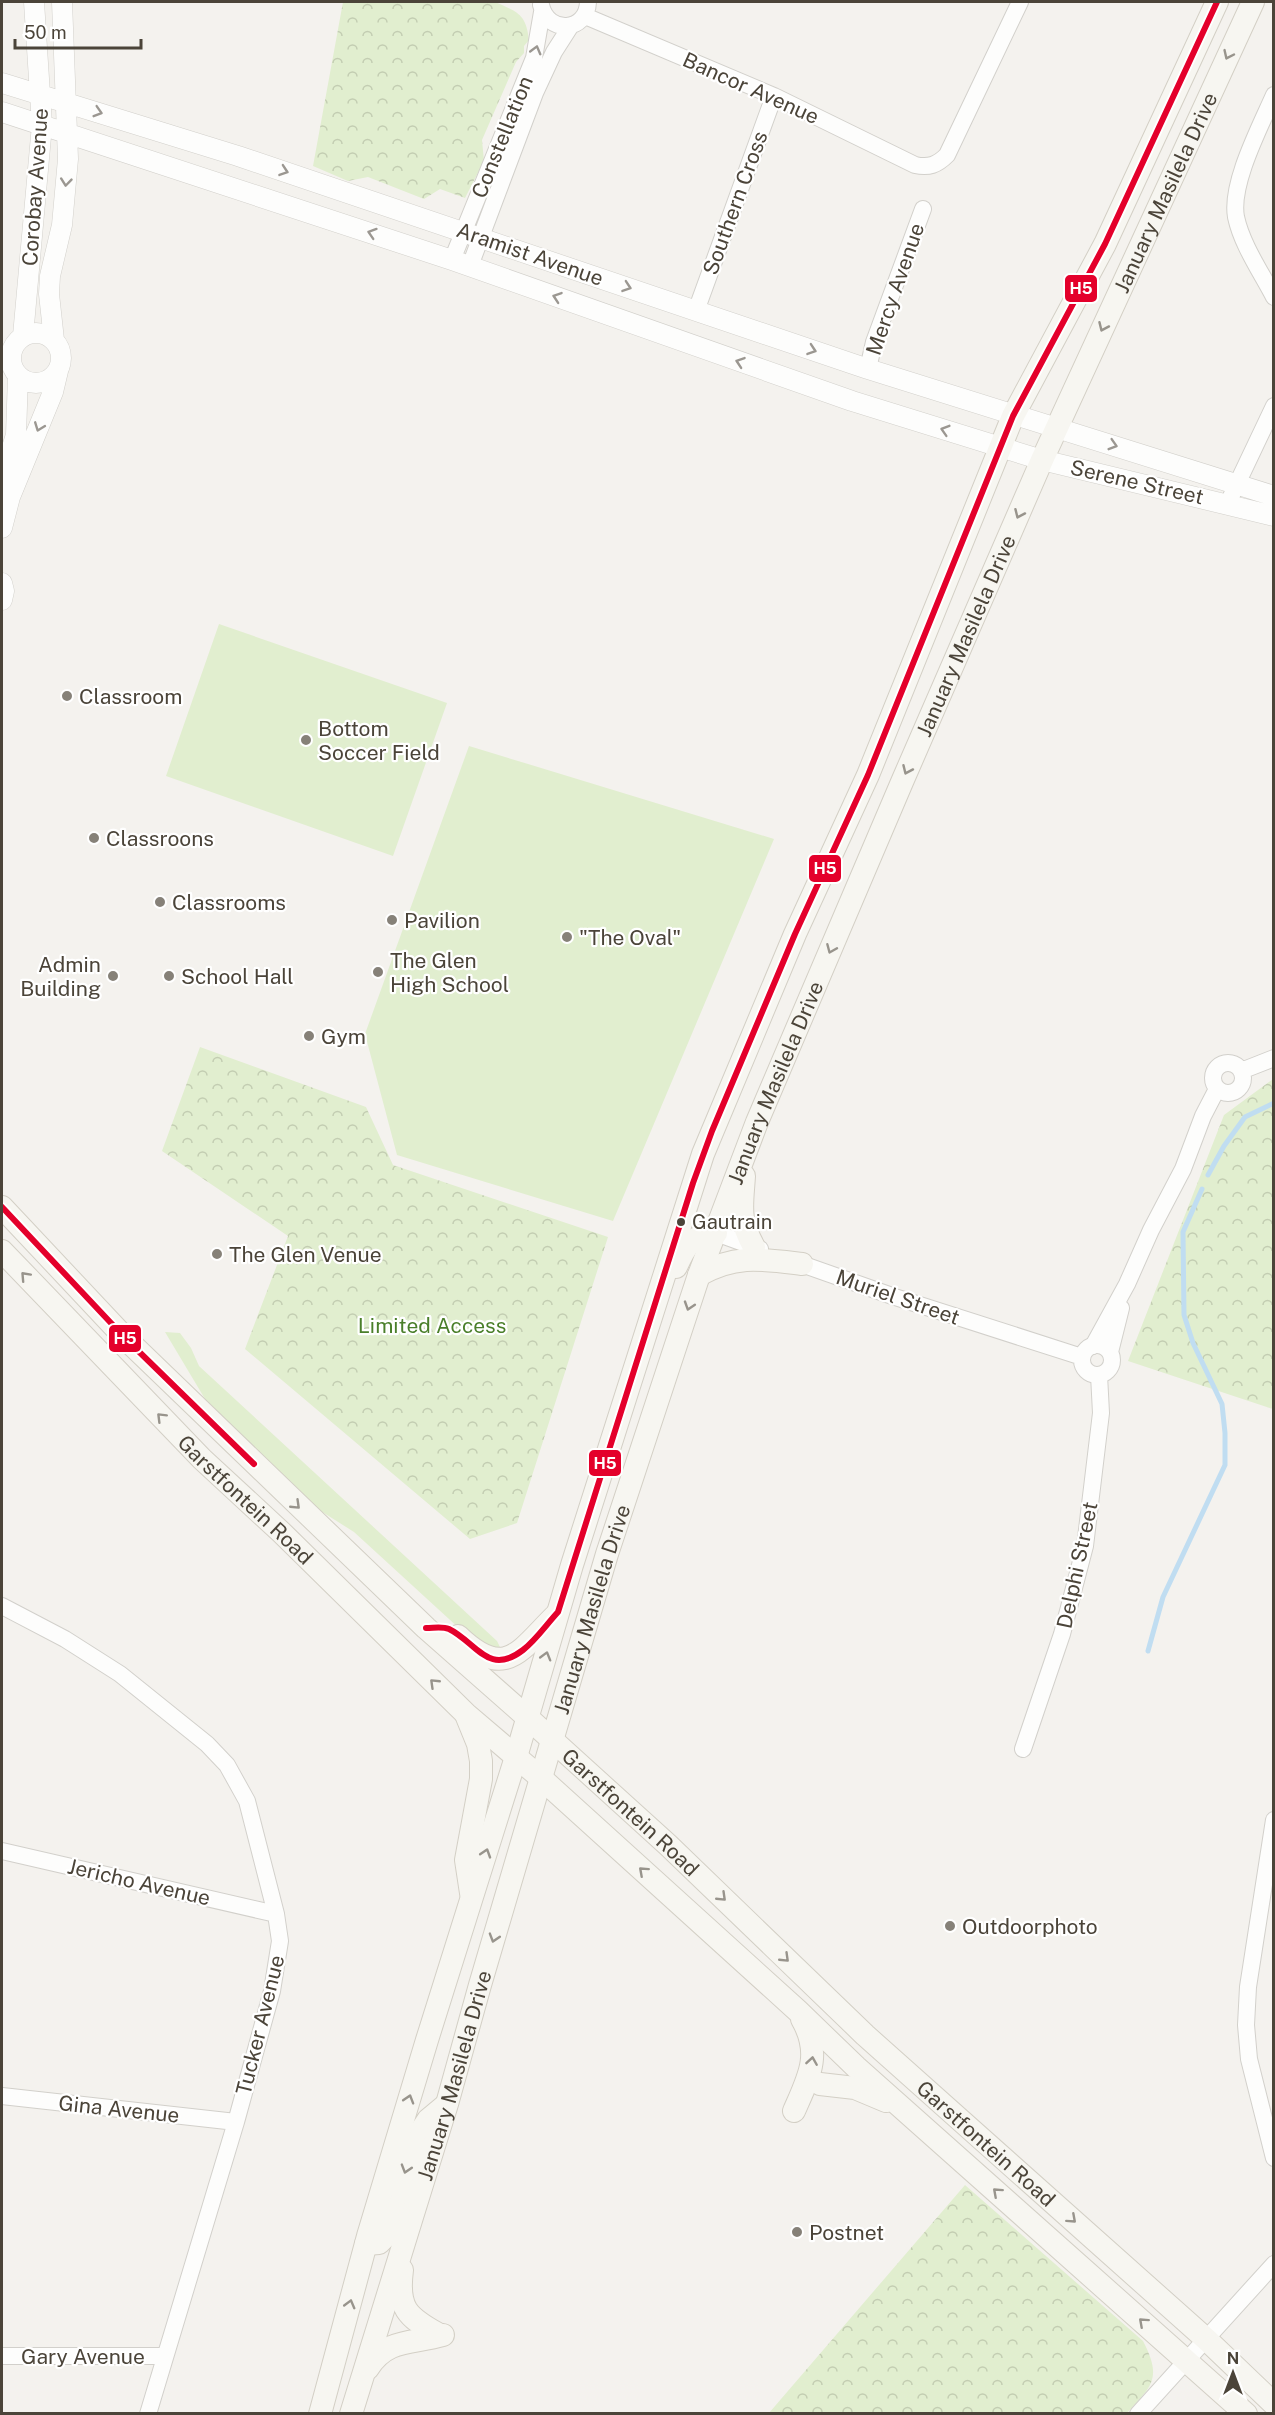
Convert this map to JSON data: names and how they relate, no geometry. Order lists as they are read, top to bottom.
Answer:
{
  "streets": {
    "main road": ["January Masilela Drive", "Garstfontein Road"],
    "street": [
      "Bancor Avenue",
      "Constellation",
      "Corobay Avenue",
      "Southern Cross",
      "Aramist Avenue",
      "Mercy Avenue",
      "Serene Street",
      "Muriel Street",
      "Delphi Street",
      "Jericho Avenue",
      "Tucker Avenue",
      "Gina Avenue",
      "Gary Avenue"
    ]
  },
  "crossings": [
    ["Bancor Avenue", "Southern Cross"],
    ["Constellation", "Aramist Avenue"],
    ["Corobay Avenue", "Aramist Avenue"],
    ["January Masilela Drive", "Aramist Avenue"],
    ["January Masilela Drive", "Serene Street"],
    ["January Masilela Drive", "Muriel Street"],
    ["January Masilela Drive", "Garstfontein Road"],
    ["Southern Cross", "Aramist Avenue"],
    ["Aramist Avenue", "Mercy Avenue"],
    ["Aramist Avenue", "Serene Street"],
    ["Muriel Street", "Delphi Street"],
    ["Jericho Avenue", "Tucker Avenue"],
    ["Tucker Avenue", "Gina Avenue"],
    ["Tucker Avenue", "Gary Avenue"]
  ],
  "parks": ["Limited Access"],
  "places": [
    "Classroom",
    "Bottom Soccer Field",
    "Classroons",
    "Classrooms",
    "Pavilion",
    "\"The Oval\"",
    "The Glen High School",
    "Admin Building",
    "School Hall",
    "Gym",
    "Gautrain",
    "The Glen Venue",
    "Outdoorphoto",
    "Postnet"
  ],
  "lines": ["transit line H5"],
  "scale_bar": "50 m",
  "north": "top"
}
